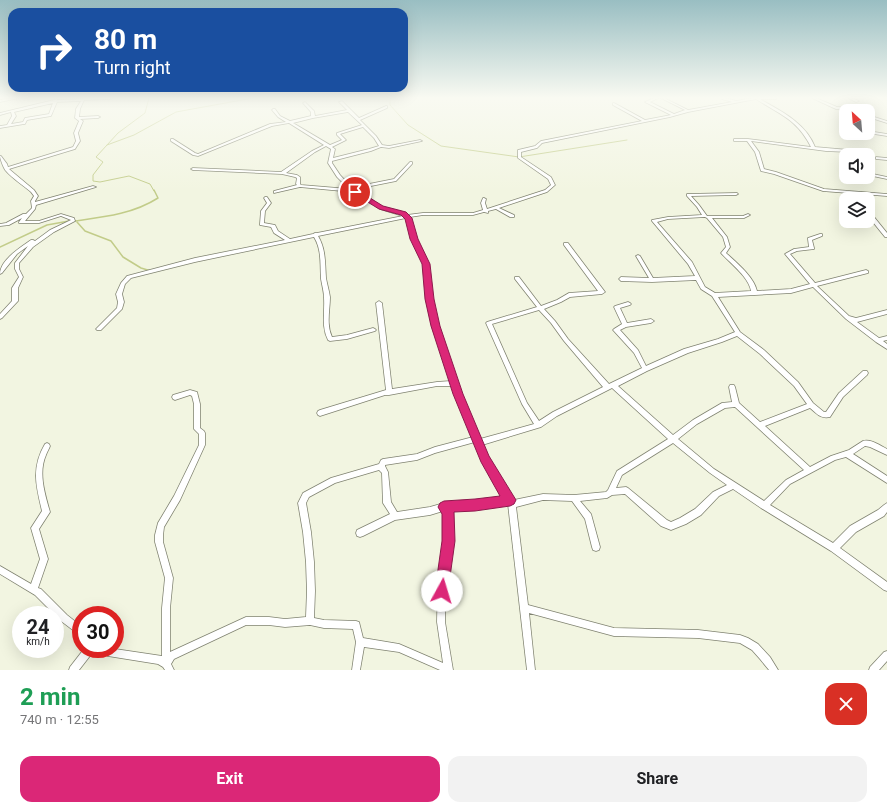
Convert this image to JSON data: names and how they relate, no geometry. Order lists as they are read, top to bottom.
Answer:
{
  "north": "top left",
  "page": {
    "turn": ["80 m", "Turn right"],
    "speed": "24 km/h",
    "limit": "30",
    "heading": ["2 min", "740 m · 12:55"],
    "buttons": ["Exit", "Share"]
  }
}
